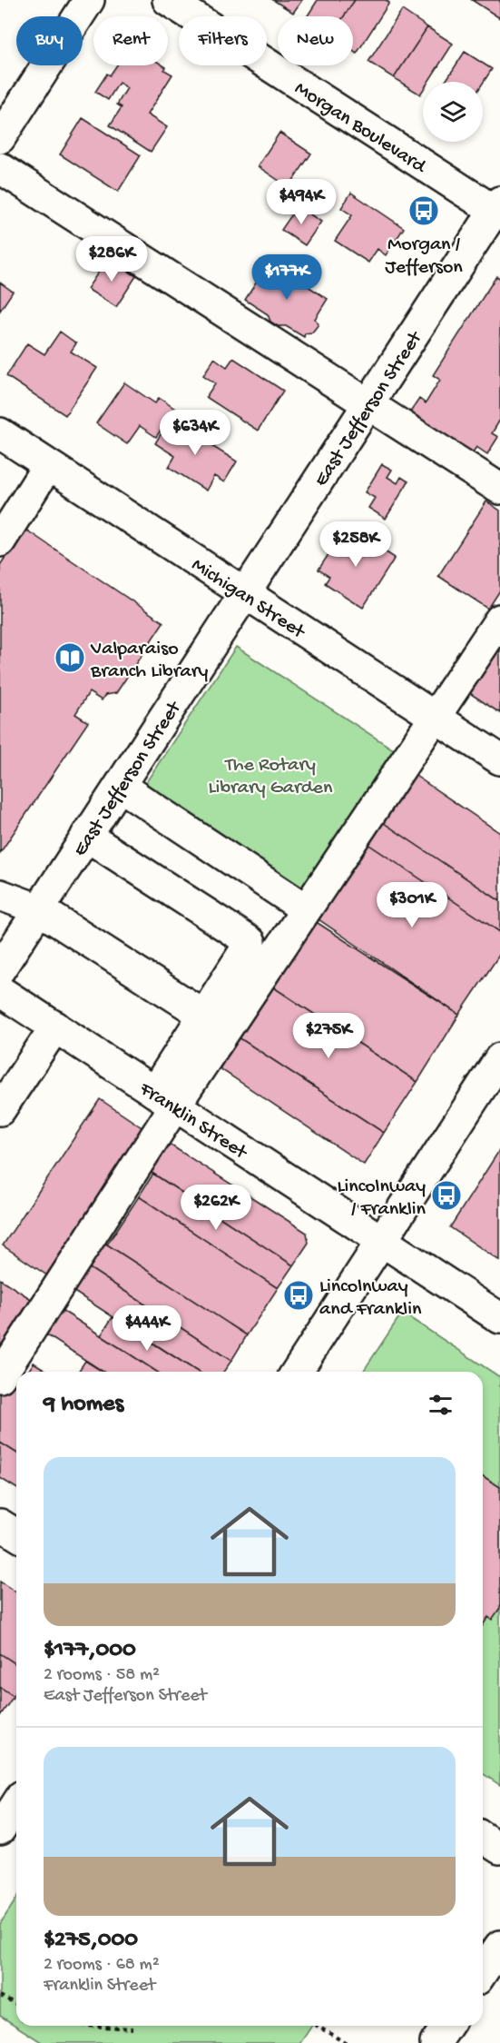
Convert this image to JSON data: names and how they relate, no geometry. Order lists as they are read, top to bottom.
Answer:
{
  "streets": {
    "street": [
      "Morgan Boulevard",
      "East Jefferson Street",
      "Michigan Street",
      "Franklin Street"
    ]
  },
  "crossings": [
    ["Morgan Boulevard", "East Jefferson Street"],
    ["East Jefferson Street", "Michigan Street"]
  ],
  "parks": ["The Rotary Library Garden"],
  "places": {
    "bus stop": ["Morgan / Jefferson", "Lincolnway / Franklin", "Lincolnway and Franklin"],
    "library": ["Valparaiso Branch Library"]
  },
  "page": {
    "chip": [
      "Buy",
      "Rent",
      "Filters",
      "New"
    ],
    "price": [
      "$494K",
      "$286K",
      "$177K",
      "$634K",
      "$258K",
      "$301K",
      "$275K",
      "$262K",
      "$444K"
    ],
    "heading": "9 homes",
    "list": [
      {
        "name": "$177,000",
        "note": "2 rooms · 58 m² · East Jefferson Street"
      },
      {
        "name": "$275,000",
        "note": "2 rooms · 68 m² · Franklin Street"
      }
    ]
  }
}
